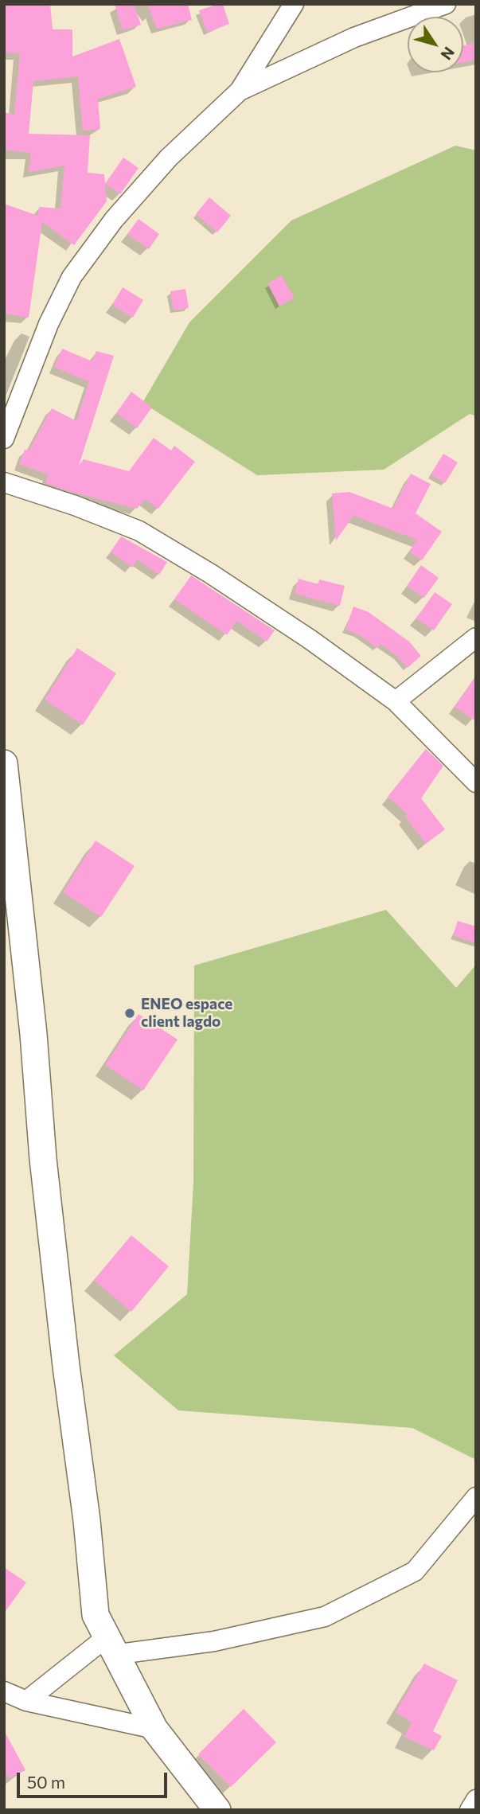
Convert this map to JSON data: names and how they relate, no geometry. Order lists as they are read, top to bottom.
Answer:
{
  "places": ["ENEO espace client lagdo"],
  "scale_bar": "50 m",
  "north": "bottom right"
}
